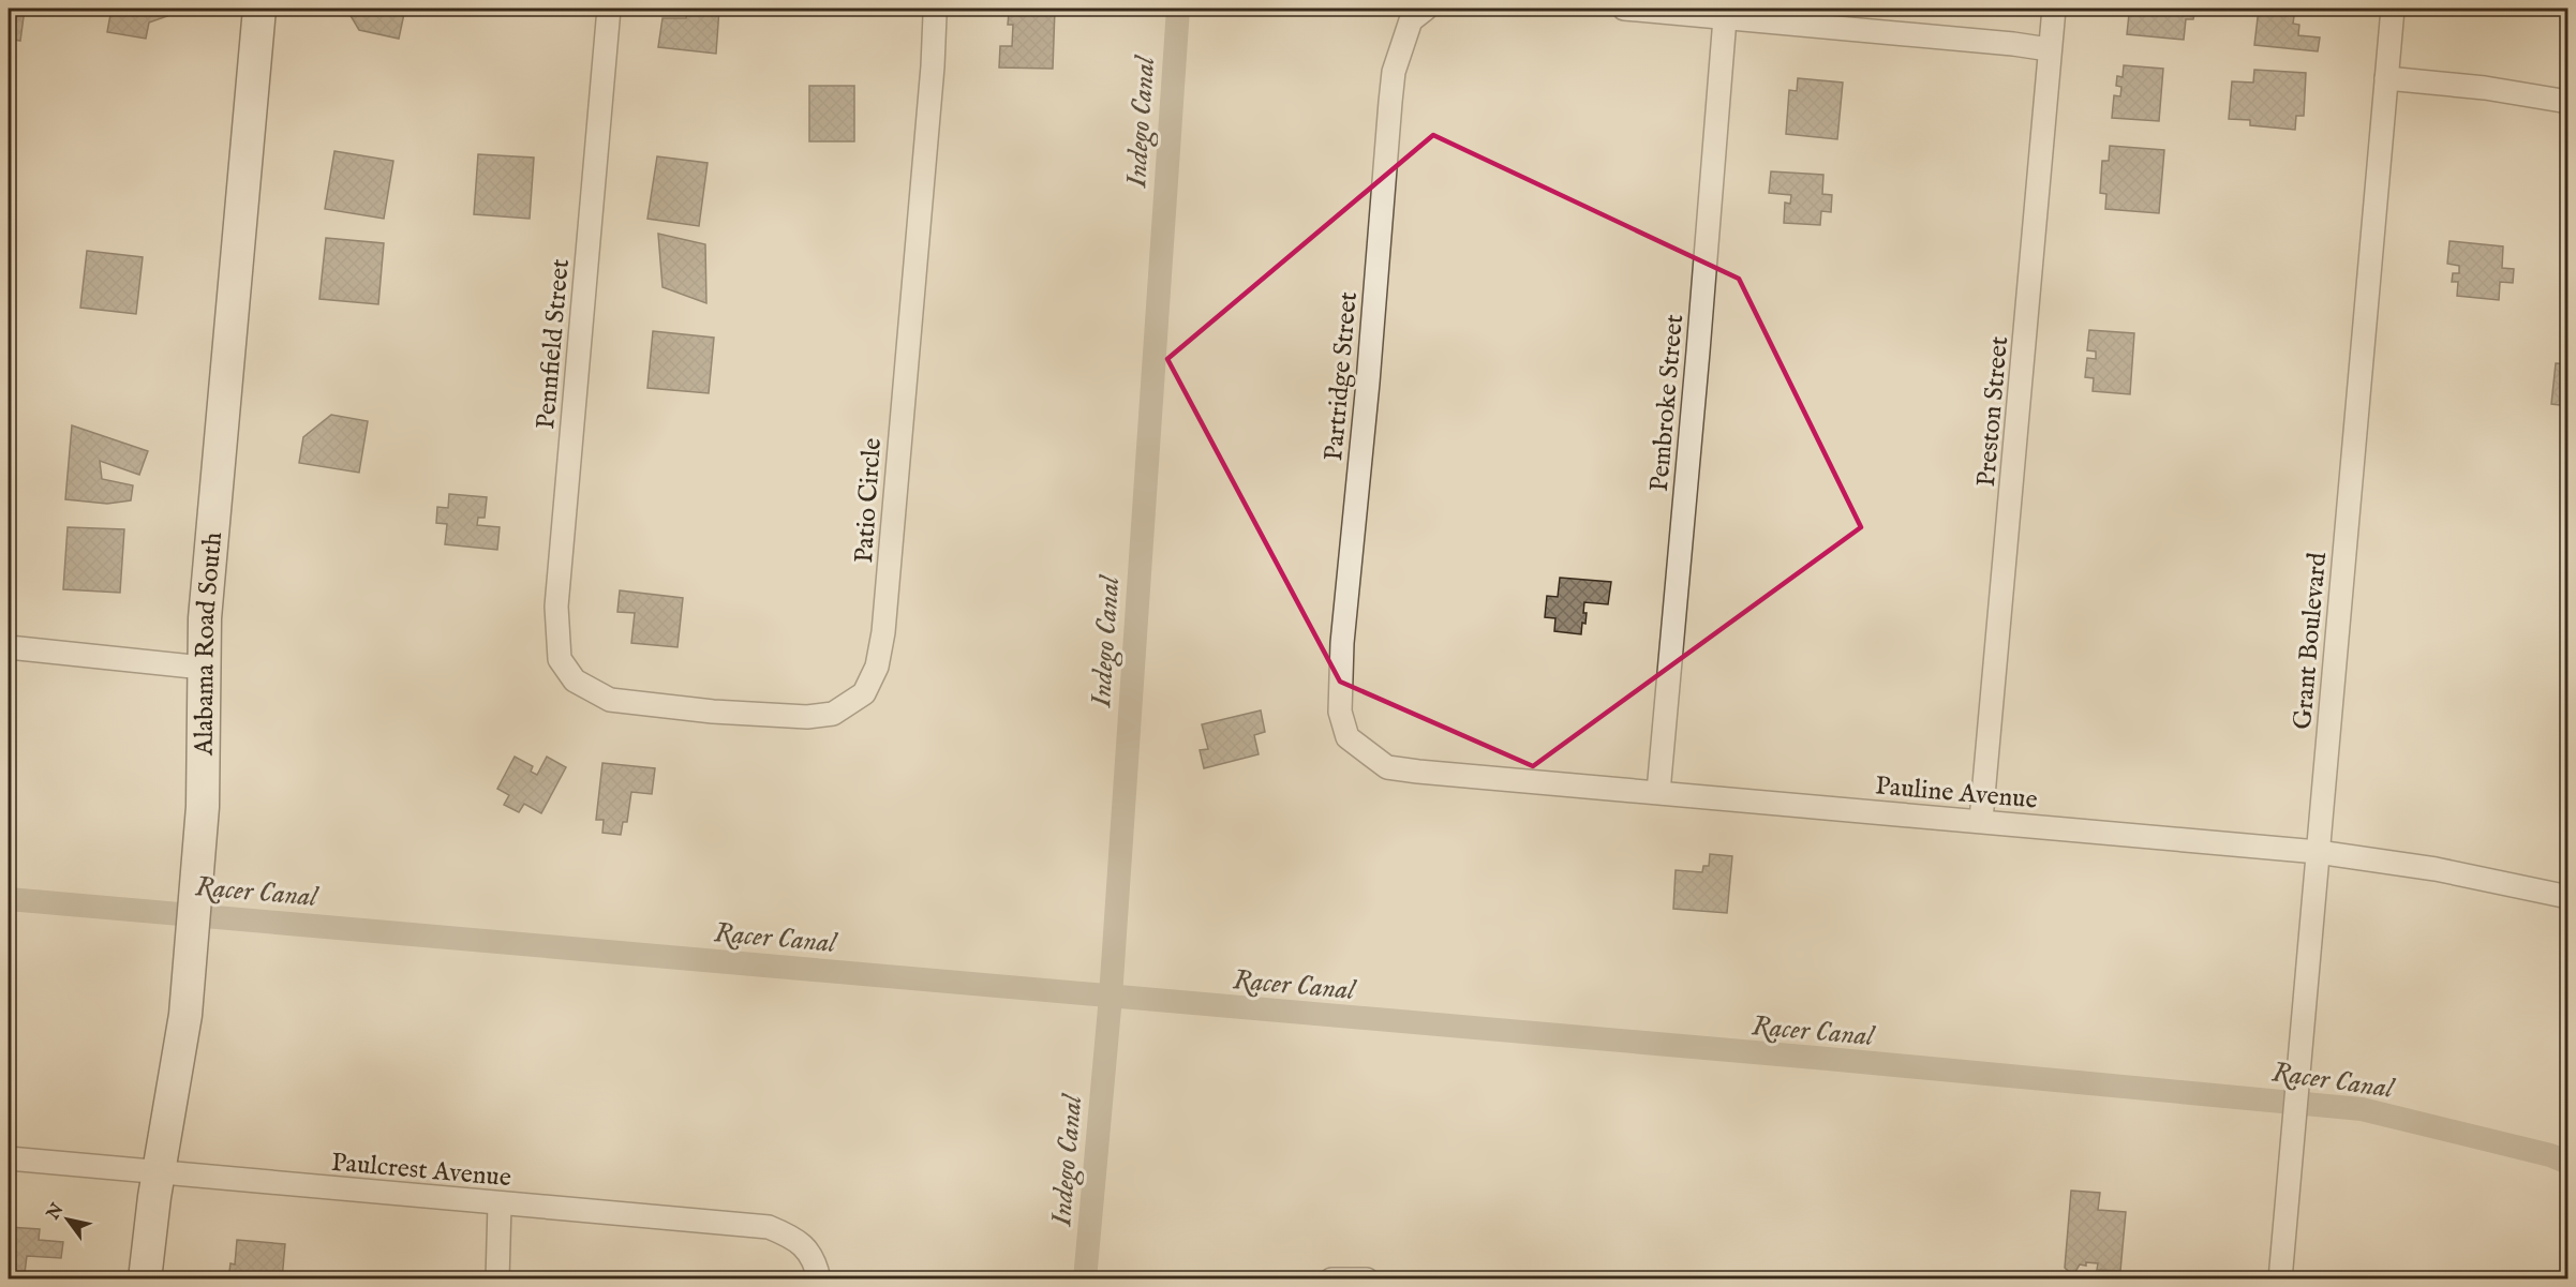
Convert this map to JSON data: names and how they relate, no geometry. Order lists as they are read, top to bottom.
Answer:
{
  "streets": {
    "street": [
      "Pennfield Street",
      "Partridge Street",
      "Pembroke Street",
      "Preston Street",
      "Patio Circle",
      "Grant Boulevard",
      "Alabama Road South",
      "Pauline Avenue",
      "Paulcrest Avenue"
    ]
  },
  "crossings": [
    ["Pennfield Street", "Patio Circle"],
    ["Partridge Street", "Pauline Avenue"],
    ["Pembroke Street", "Pauline Avenue"],
    ["Preston Street", "Pauline Avenue"],
    ["Grant Boulevard", "Pauline Avenue"],
    ["Alabama Road South", "Paulcrest Avenue"]
  ],
  "water": ["Indego Canal", "Racer Canal"],
  "north": "top left"
}
